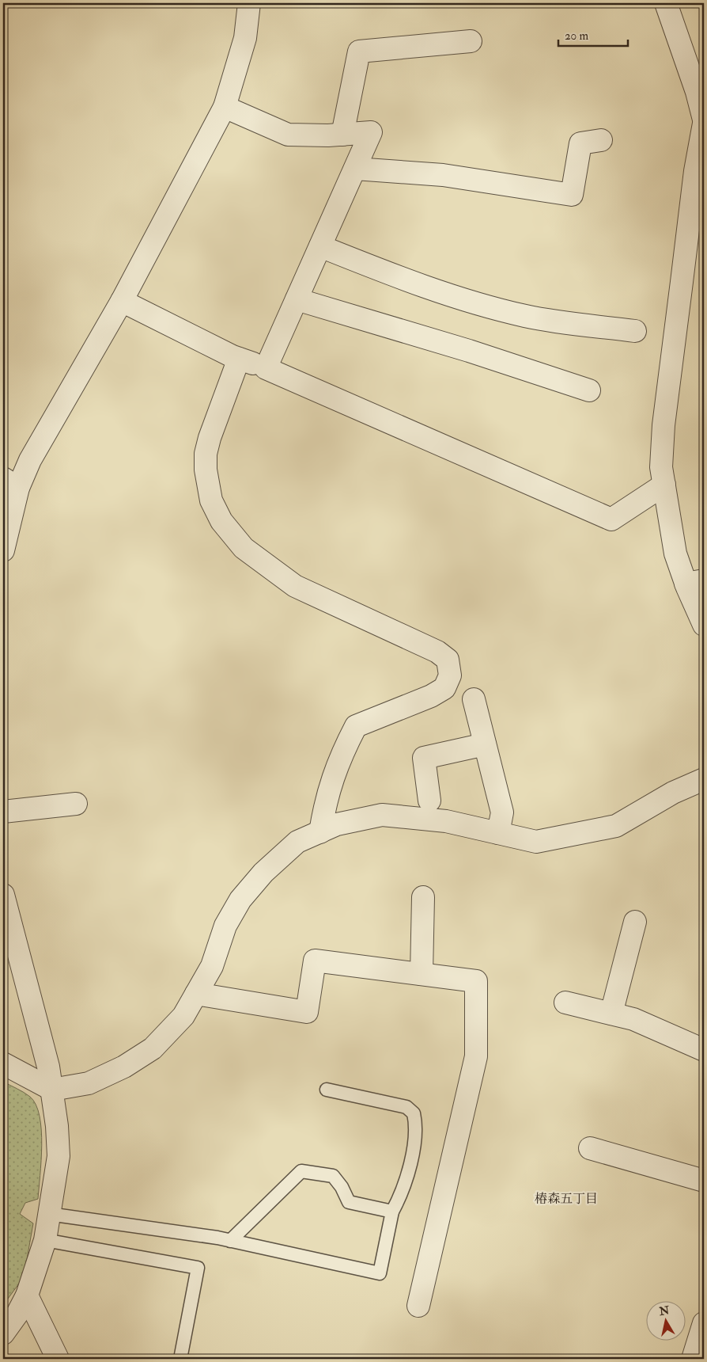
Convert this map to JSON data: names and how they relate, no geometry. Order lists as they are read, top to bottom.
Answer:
{
  "districts": ["椿森五丁目"],
  "scale_bar": "20 m",
  "north": "top"
}
